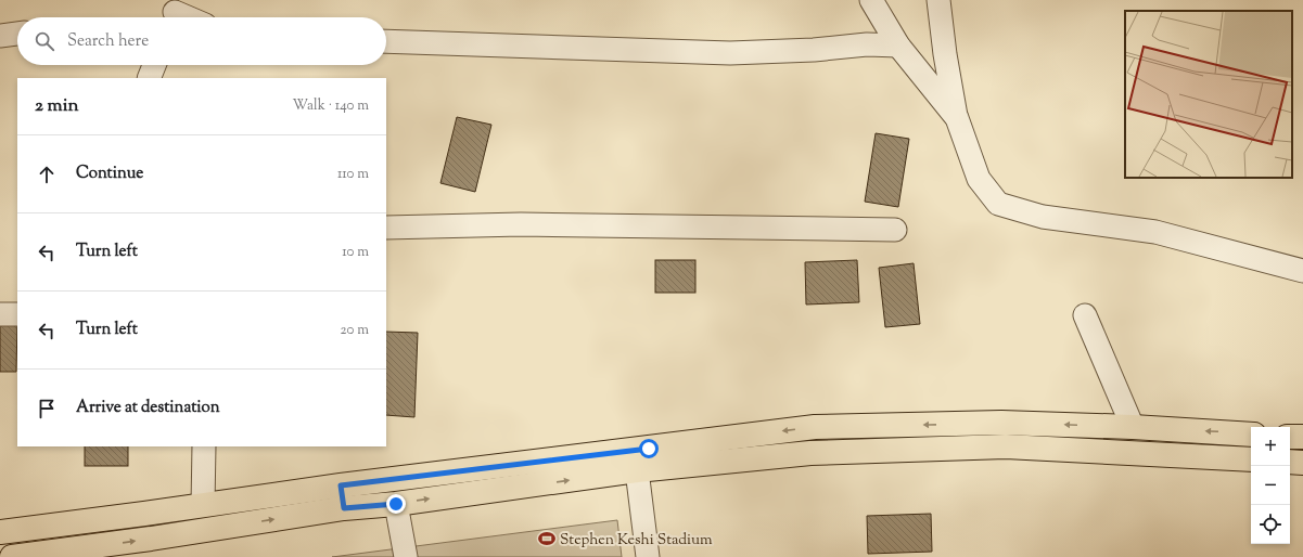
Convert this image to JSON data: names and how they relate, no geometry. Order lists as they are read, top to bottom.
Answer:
{
  "places": {
    "sports": ["Stephen Keshi Stadium"]
  },
  "page": {
    "search": "Search here",
    "heading": ["2 min", "Walk · 140 m"],
    "list": [
      ["Continue", "110 m"],
      ["Turn left", "10 m"],
      ["Turn left", "20 m"],
      "Arrive at destination"
    ],
    "map_buttons": ["+", "−"]
  }
}
